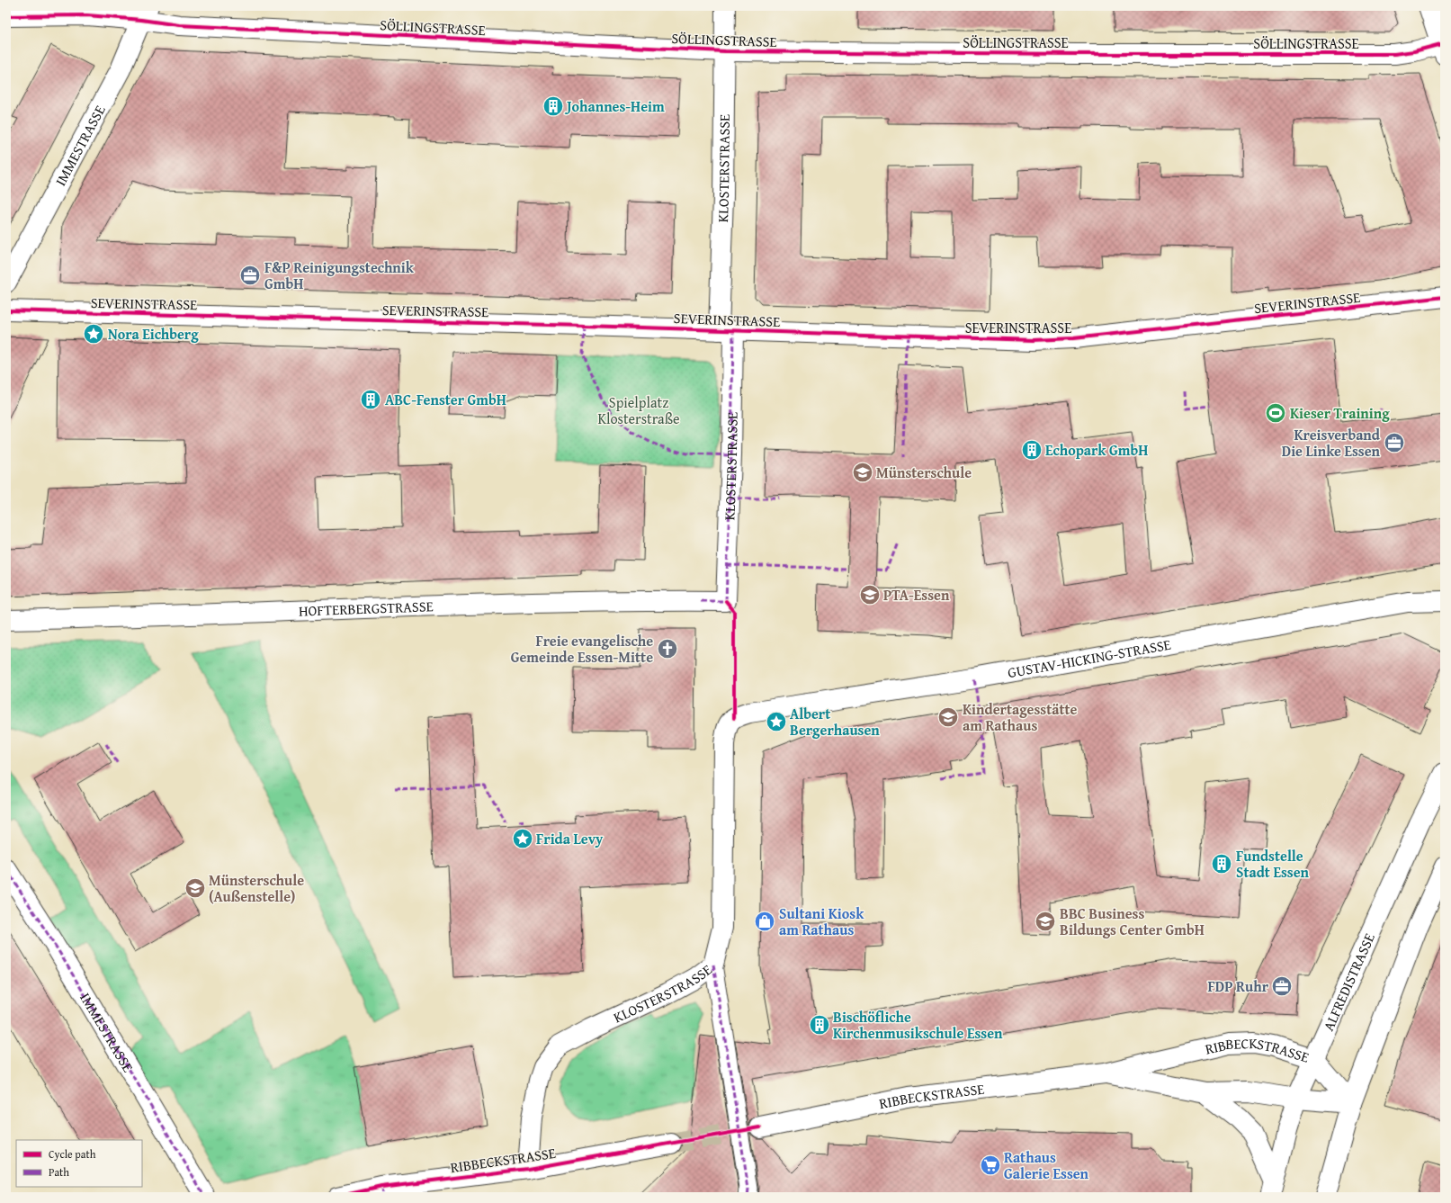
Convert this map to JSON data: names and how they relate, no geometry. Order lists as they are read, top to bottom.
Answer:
{
  "streets": {
    "street": [
      "SÖLLINGSTRASSE",
      "IMMESTRASSE",
      "KLOSTERSTRASSE",
      "SEVERINSTRASSE",
      "HOFTERBERGSTRASSE",
      "GUSTAV-HICKING-STRASSE",
      "ALFREDISTRASSE",
      "RIBBECKSTRASSE"
    ]
  },
  "crossings": [
    ["SÖLLINGSTRASSE", "IMMESTRASSE"],
    ["SÖLLINGSTRASSE", "KLOSTERSTRASSE"],
    ["KLOSTERSTRASSE", "SEVERINSTRASSE"],
    ["KLOSTERSTRASSE", "HOFTERBERGSTRASSE"],
    ["KLOSTERSTRASSE", "GUSTAV-HICKING-STRASSE"],
    ["KLOSTERSTRASSE", "RIBBECKSTRASSE"],
    ["ALFREDISTRASSE", "RIBBECKSTRASSE"]
  ],
  "parks": ["Spielplatz Klosterstraße"],
  "places": {
    "building": [
      "Johannes-Heim",
      "ABC-Fenster GmbH",
      "Echopark GmbH",
      "Fundstelle Stadt Essen",
      "Bischöfliche Kirchenmusikschule Essen"
    ],
    "office": ["F&P Reinigungstechnik GmbH", "Kreisverband Die Linke Essen", "FDP Ruhr"],
    "place": ["Nora Eichberg", "Albert Bergerhausen", "Frida Levy"],
    "sports": ["Kieser Training"],
    "school or university": [
      "Münsterschule",
      "PTA-Essen",
      "Kindertagesstätte am Rathaus",
      "Münsterschule (Außenstelle)",
      "BBC Business Bildungs Center GmbH"
    ],
    "church": ["Freie evangelische Gemeinde Essen-Mitte"],
    "shop": ["Sultani Kiosk am Rathaus"],
    "supermarket": ["Rathaus Galerie Essen"]
  },
  "legend": ["Cycle path", "Path"]
}
